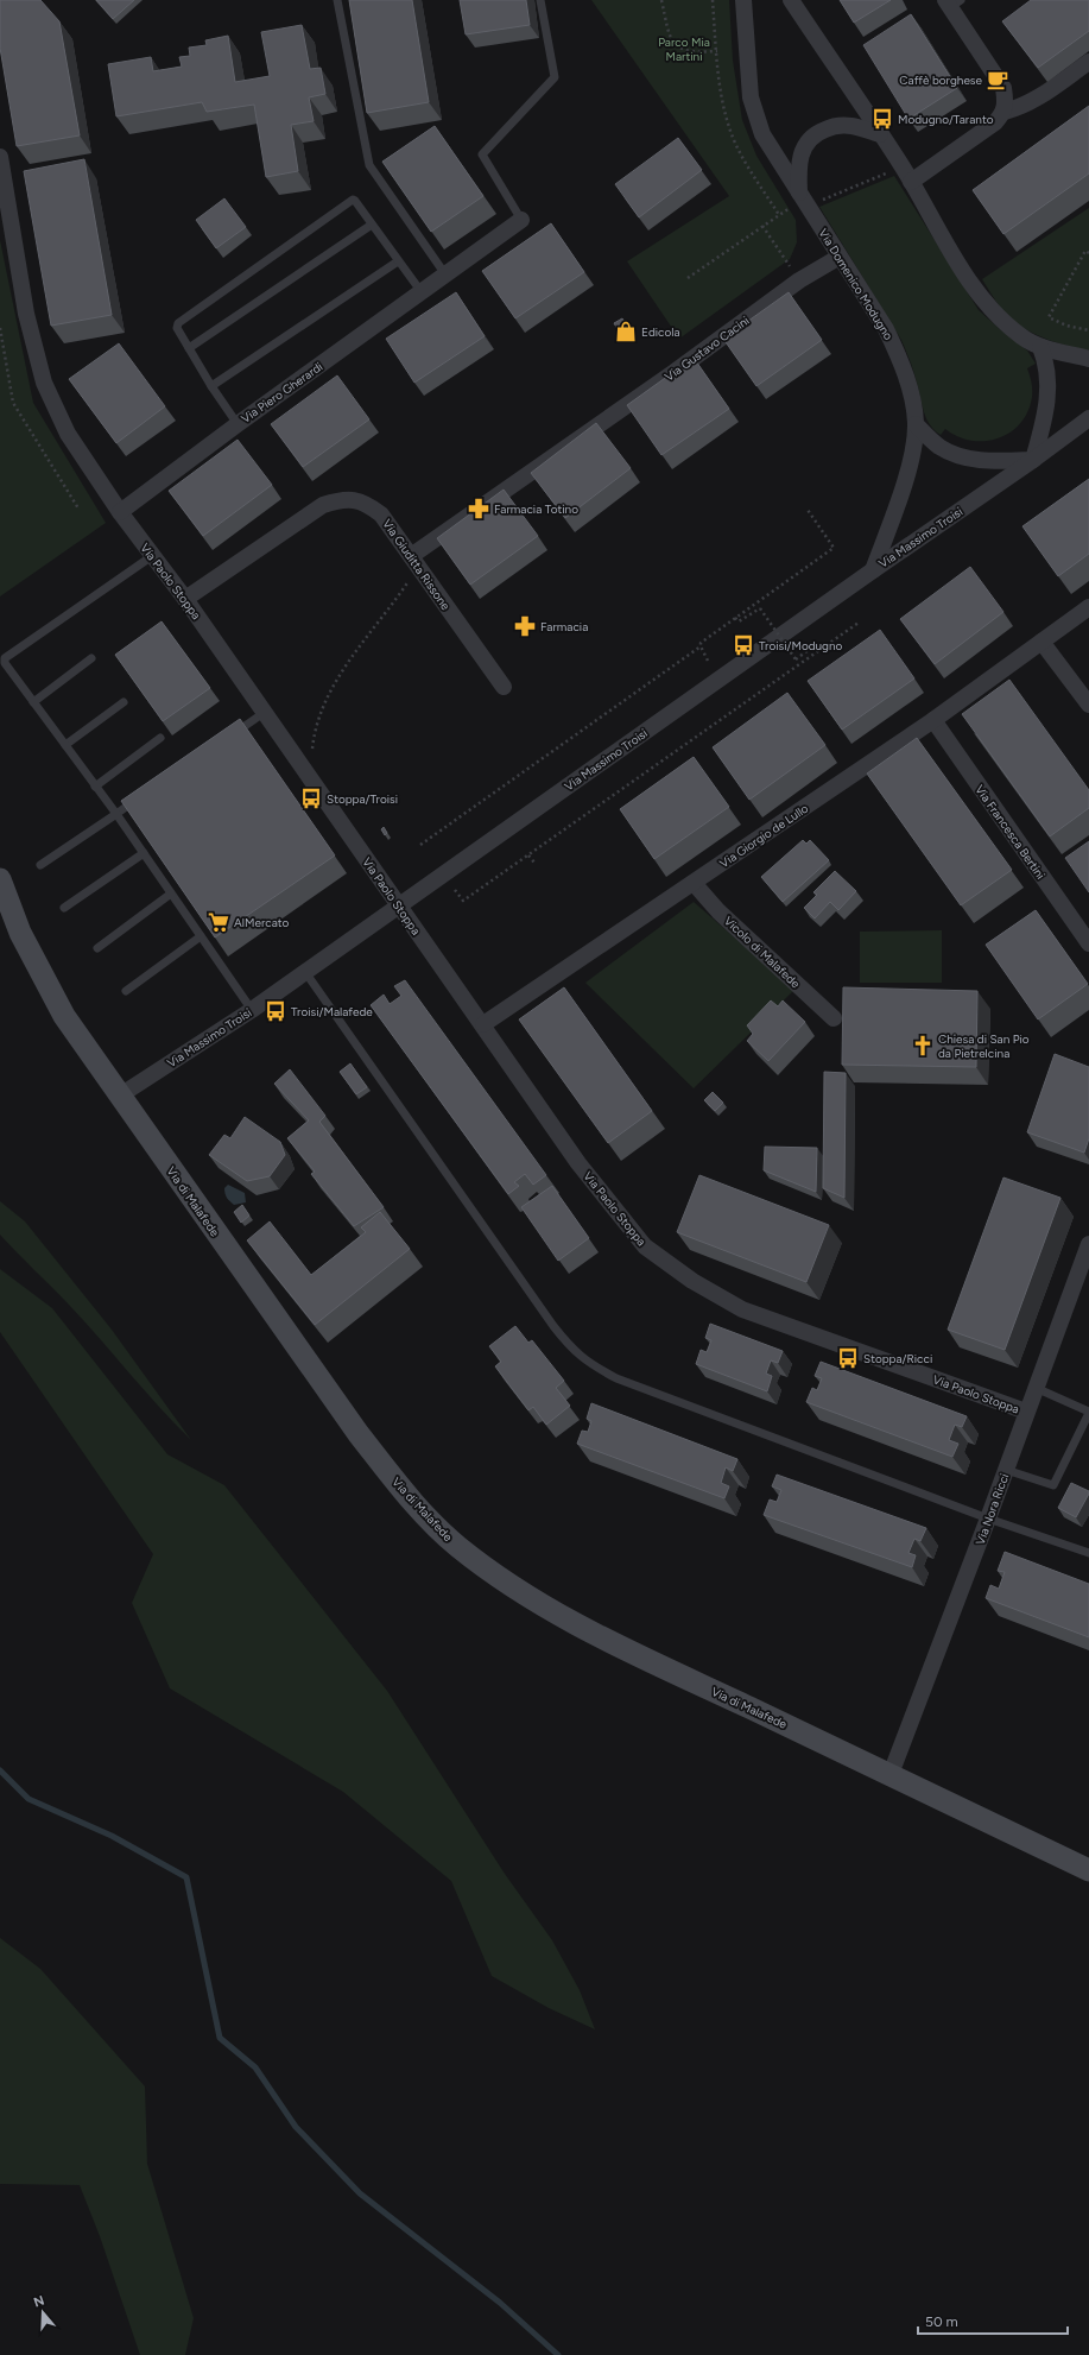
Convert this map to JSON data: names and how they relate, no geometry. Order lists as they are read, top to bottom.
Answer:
{
  "streets": {
    "street": [
      "Via Domenico Modugno",
      "Via Gustavo Cacini",
      "Via Piero Gherardi",
      "Via Massimo Troisi",
      "Via Giuditta Rissone",
      "Via Paolo Stoppa",
      "Via Francesca Bertini",
      "Via Giorgio de Lullo",
      "Vicolo di Malafede",
      "Via di Malafede",
      "Via Nora Ricci"
    ]
  },
  "crossings": [
    ["Via Domenico Modugno", "Via Gustavo Cacini"],
    ["Via Domenico Modugno", "Via Massimo Troisi"],
    ["Via Gustavo Cacini", "Via Giuditta Rissone"],
    ["Via Piero Gherardi", "Via Paolo Stoppa"],
    ["Via Massimo Troisi", "Via Paolo Stoppa"],
    ["Via Massimo Troisi", "Via di Malafede"],
    ["Via Giuditta Rissone", "Via Paolo Stoppa"],
    ["Via Paolo Stoppa", "Via Giorgio de Lullo"],
    ["Via Paolo Stoppa", "Via Nora Ricci"],
    ["Via Francesca Bertini", "Via Giorgio de Lullo"],
    ["Via Giorgio de Lullo", "Vicolo di Malafede"],
    ["Via di Malafede", "Via Nora Ricci"]
  ],
  "parks": ["Parco Mia Martini"],
  "places": {
    "cafe": ["Caffè borghese"],
    "bus stop": [
      "Modugno/Taranto",
      "Troisi/Modugno",
      "Stoppa/Troisi",
      "Troisi/Malafede",
      "Stoppa/Ricci"
    ],
    "shop": ["Edicola"],
    "pharmacy": ["Farmacia Totino", "Farmacia"],
    "supermarket": ["AlMercato"],
    "church": ["Chiesa di San Pio da Pietrelcina"]
  },
  "scale_bar": "50 m",
  "north": "top"
}
